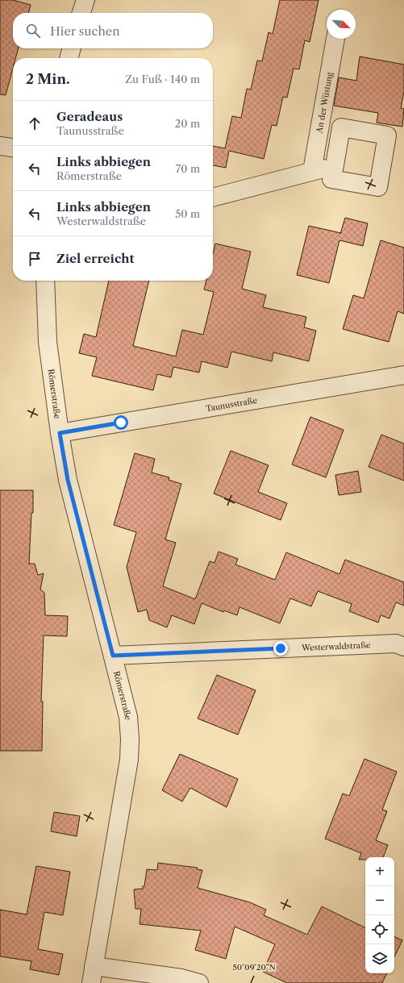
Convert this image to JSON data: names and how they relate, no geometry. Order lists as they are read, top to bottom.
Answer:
{
  "streets": {
    "street": [
      "An der Wüstung",
      "Römerstraße",
      "Taunusstraße",
      "Westerwaldstraße"
    ]
  },
  "crossings": [
    ["Römerstraße", "Taunusstraße"],
    ["Römerstraße", "Westerwaldstraße"]
  ],
  "north": "bottom right",
  "page": {
    "search": "Hier suchen",
    "heading": ["2 Min.", "Zu Fuß · 140 m"],
    "list": [
      ["Geradeaus", "Taunusstraße", "20 m"],
      ["Links abbiegen", "Römerstraße", "70 m"],
      ["Links abbiegen", "Westerwaldstraße", "50 m"],
      "Ziel erreicht"
    ],
    "map_buttons": ["+", "−"]
  },
  "coordinates": ["50°09'20\"N"]
}
